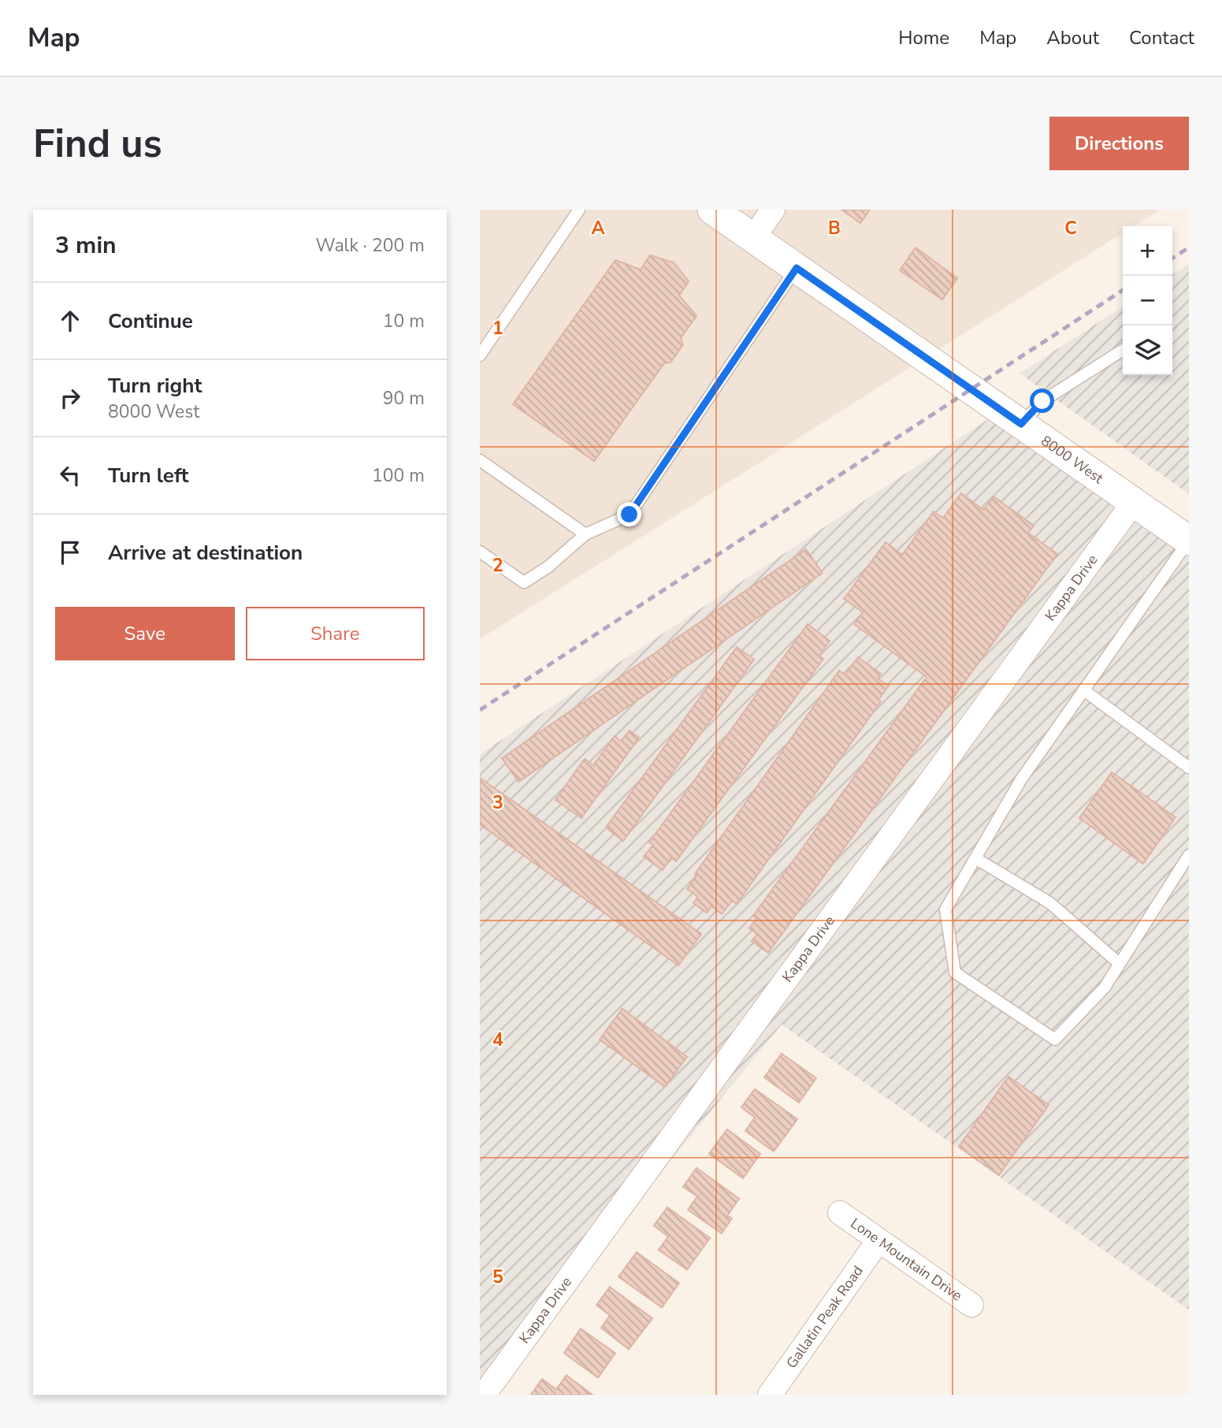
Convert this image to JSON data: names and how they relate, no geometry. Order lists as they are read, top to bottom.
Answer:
{
  "streets": {
    "street": [
      "8000 West",
      "Kappa Drive",
      "Lone Mountain Drive",
      "Gallatin Peak Road"
    ]
  },
  "crossings": [
    ["8000 West", "Kappa Drive"],
    ["Lone Mountain Drive", "Gallatin Peak Road"]
  ],
  "page": {
    "header": "Map",
    "nav": [
      "Home",
      "Map",
      "About",
      "Contact"
    ],
    "buttons": [
      "Directions",
      ["Save", "Share"]
    ],
    "title": "Find us",
    "heading": ["3 min", "Walk · 200 m"],
    "map_buttons": ["+", "−"],
    "list": [
      ["Continue", "10 m"],
      ["Turn right", "8000 West", "90 m"],
      ["Turn left", "100 m"],
      "Arrive at destination"
    ]
  },
  "grid": {
    "columns": ["A", "B", "C"],
    "rows": [
      "1",
      "2",
      "3",
      "4",
      "5"
    ]
  }
}
